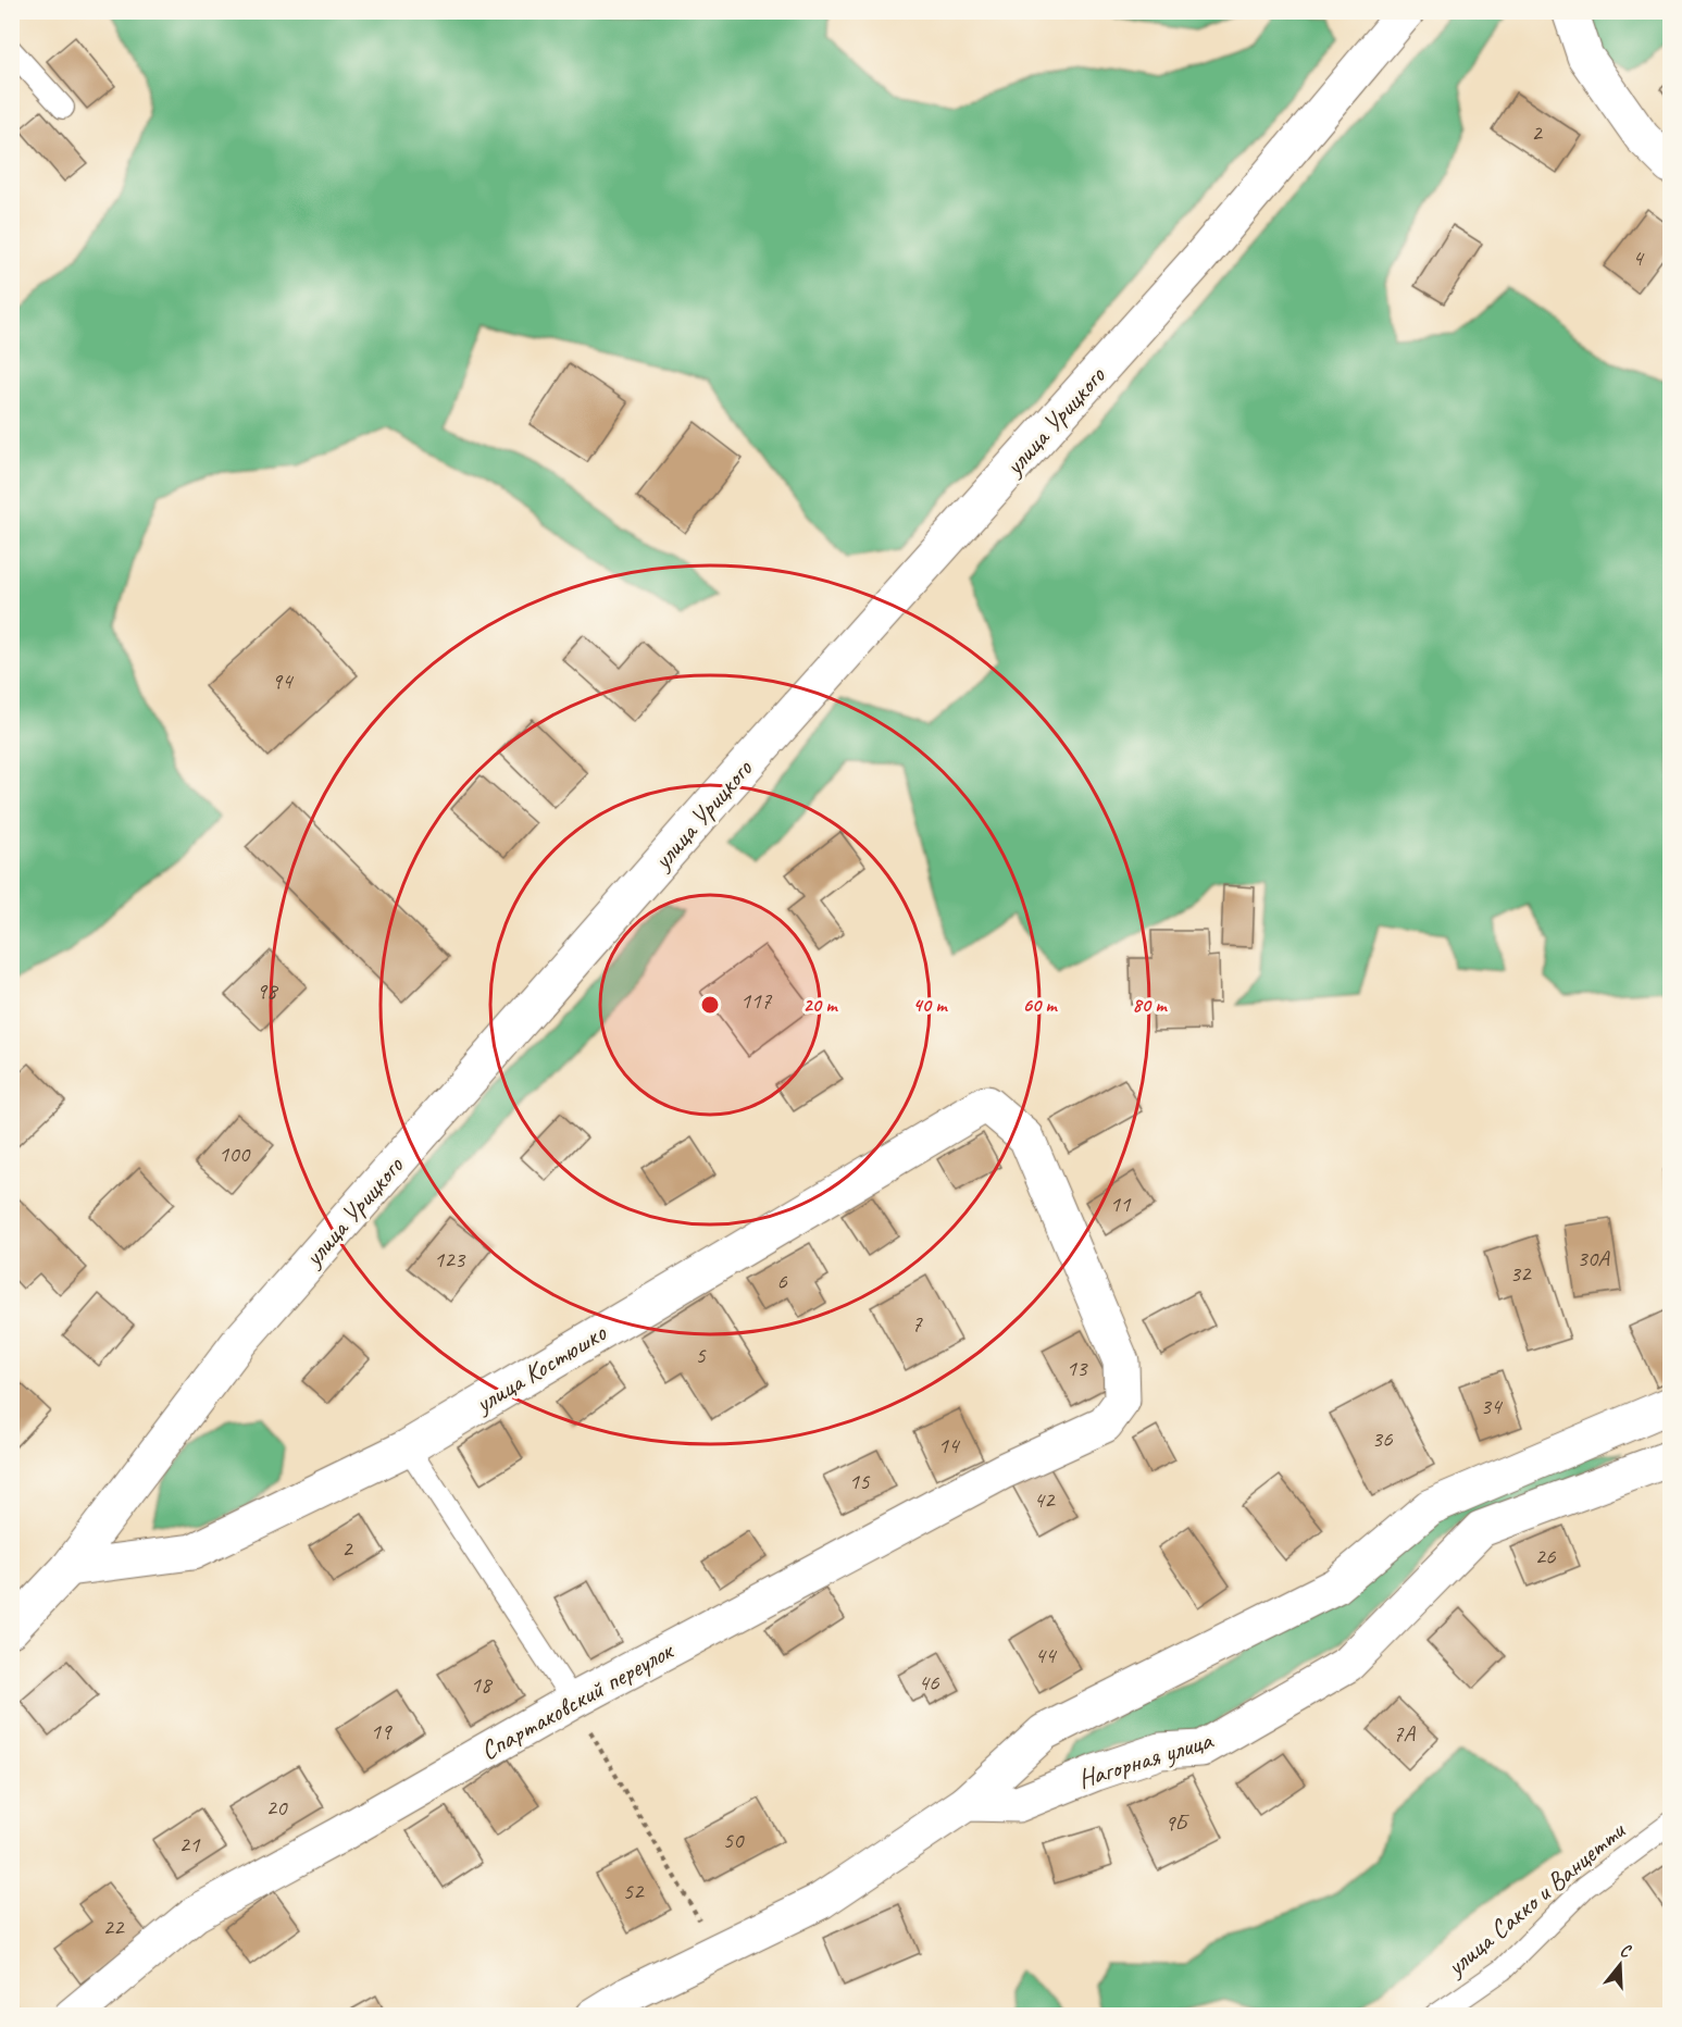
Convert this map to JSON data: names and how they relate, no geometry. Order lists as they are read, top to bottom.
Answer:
{
  "streets": {
    "street": [
      "улица Урицкого",
      "улица Костюшко",
      "Спартаковский переулок",
      "Нагорная улица"
    ],
    "lane": ["улица Сакко и Ванцетти"]
  },
  "crossings": [
    ["улица Урицкого", "улица Костюшко"],
    ["улица Костюшко", "Спартаковский переулок"]
  ],
  "house_numbers": [
    "2",
    "4",
    "94",
    "98",
    "117",
    "100",
    "11",
    "30А",
    "123",
    "32",
    "6",
    "7",
    "5",
    "13",
    "34",
    "36",
    "14",
    "15",
    "42",
    "2",
    "26",
    "44",
    "46",
    "18",
    "19",
    "7А",
    "20",
    "9Б",
    "50",
    "21",
    "52",
    "22"
  ],
  "north": "top",
  "rings": [
    "20 m",
    "40 m",
    "60 m",
    "80 m"
  ]
}
